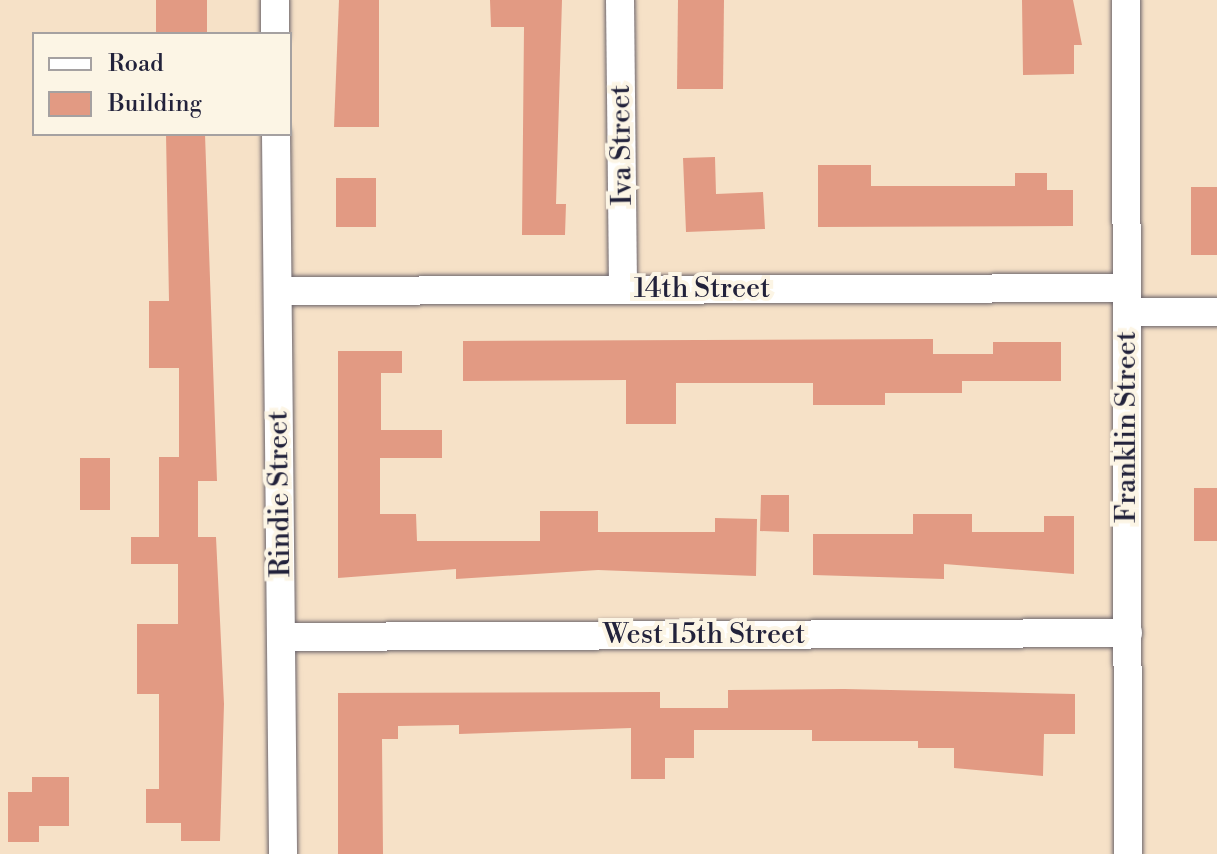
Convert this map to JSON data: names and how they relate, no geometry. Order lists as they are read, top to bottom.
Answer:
{
  "streets": {
    "street": [
      "Iva Street",
      "14th Street",
      "Franklin Street",
      "Rindie Street",
      "West 15th Street"
    ]
  },
  "crossings": [
    ["Iva Street", "14th Street"],
    ["14th Street", "Franklin Street"],
    ["14th Street", "Rindie Street"],
    ["Franklin Street", "West 15th Street"],
    ["Rindie Street", "West 15th Street"]
  ],
  "legend": ["Road", "Building"]
}
